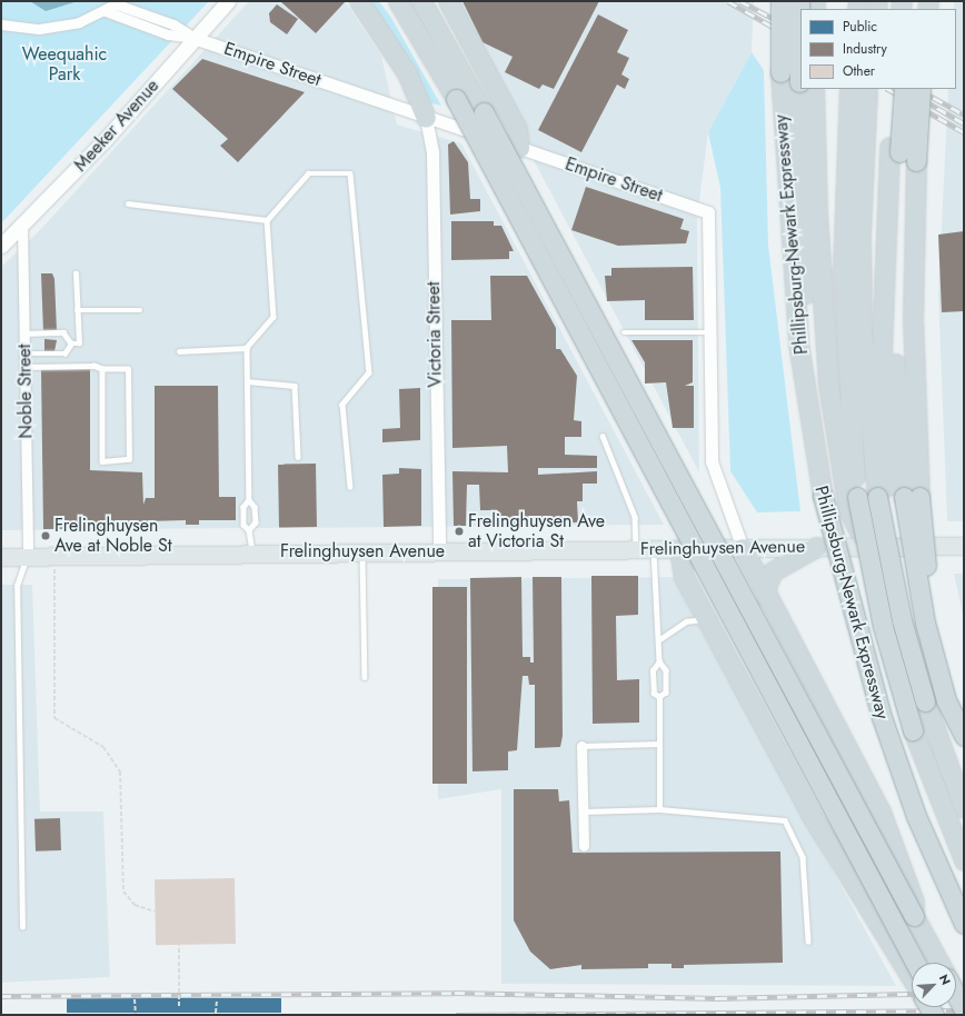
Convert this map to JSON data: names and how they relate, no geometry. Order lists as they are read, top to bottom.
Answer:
{
  "streets": {
    "highway": ["Phillipsburg-Newark Expressway"],
    "main road": ["Meeker Avenue", "Frelinghuysen Avenue"],
    "street": ["Empire Street", "Victoria Street", "Noble Street"]
  },
  "crossings": [
    ["Empire Street", "Meeker Avenue"],
    ["Empire Street", "Victoria Street"],
    ["Empire Street", "Frelinghuysen Avenue"],
    ["Meeker Avenue", "Noble Street"],
    ["Victoria Street", "Frelinghuysen Avenue"],
    ["Noble Street", "Frelinghuysen Avenue"]
  ],
  "parks": ["Weequahic Park"],
  "places": ["Frelinghuysen Ave at Victoria St", "Frelinghuysen Ave at Noble St"],
  "legend": ["Public", "Industry", "Other"],
  "north": "top right"
}
